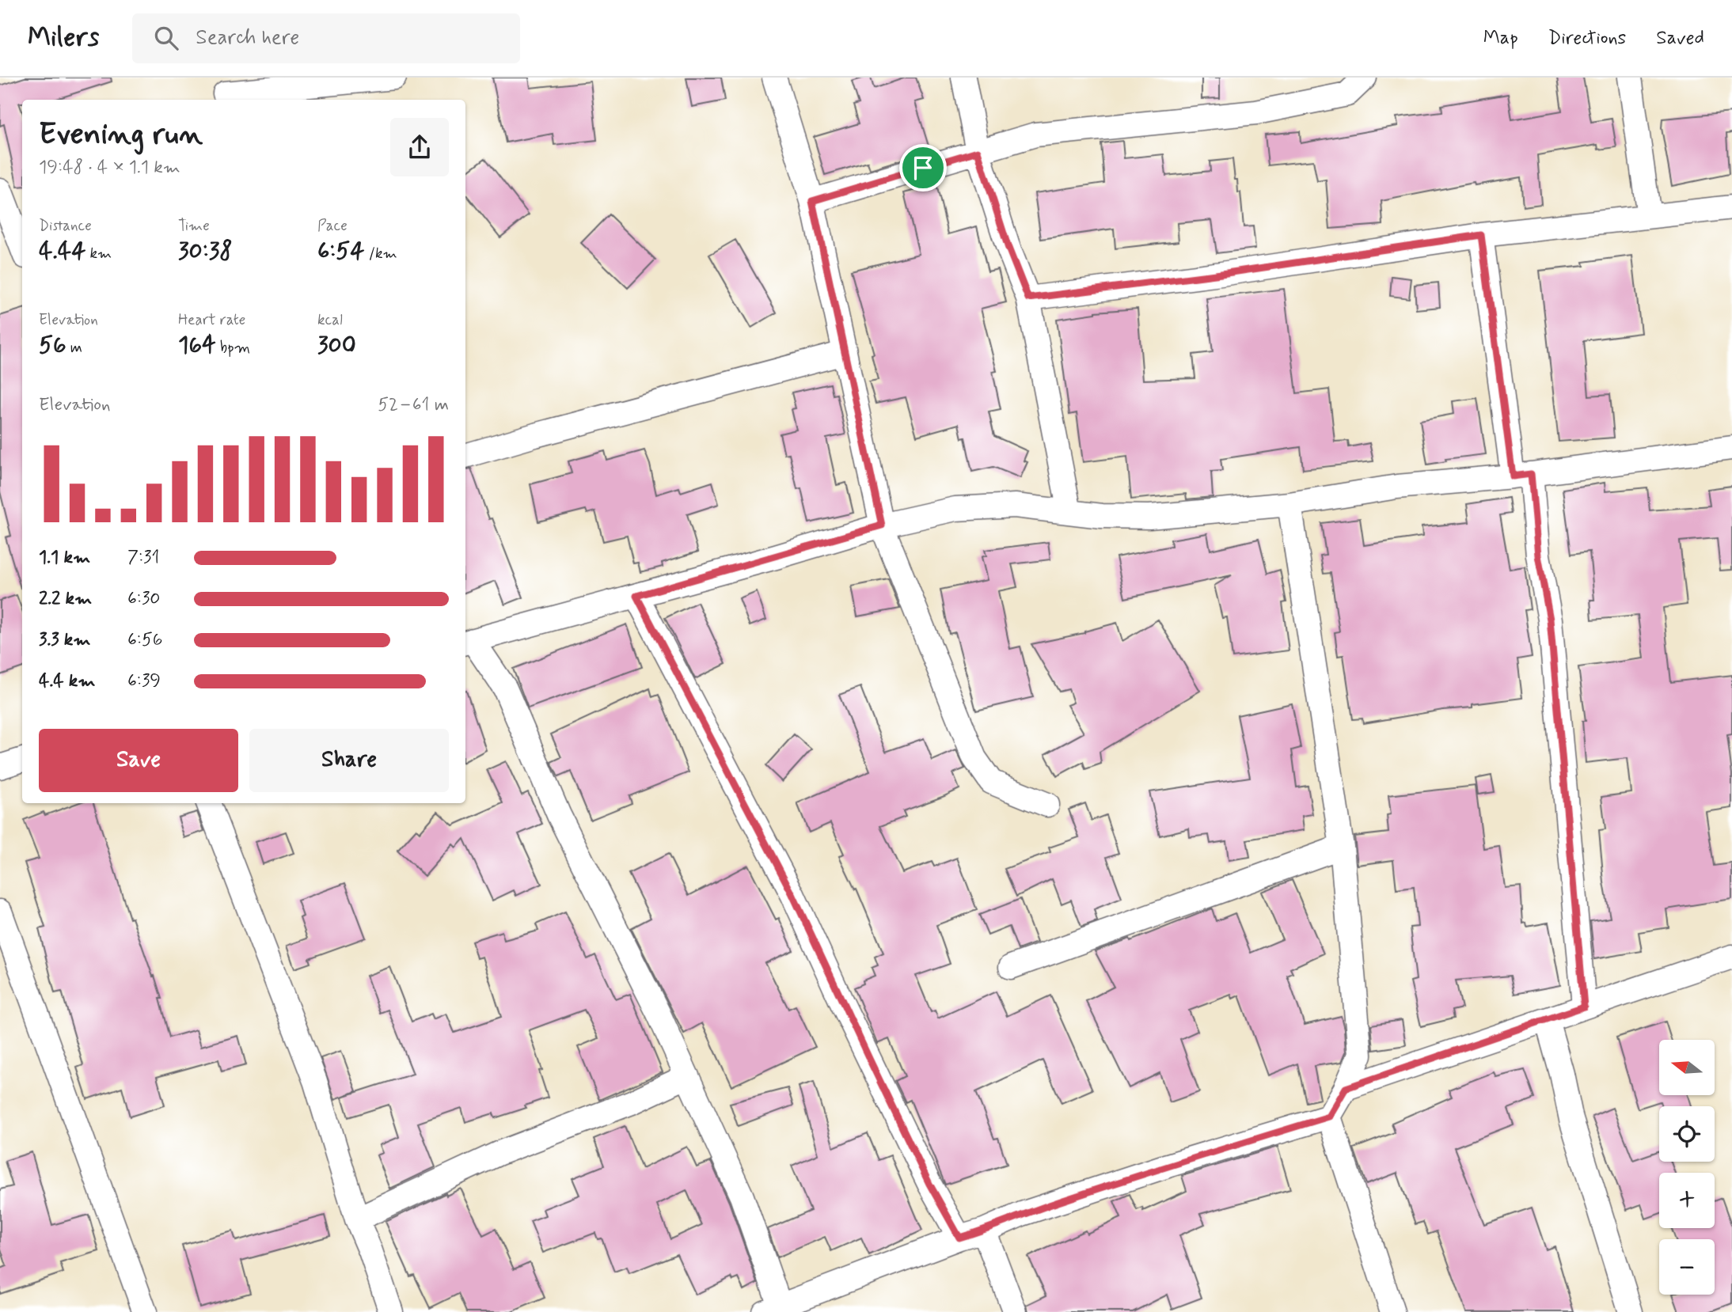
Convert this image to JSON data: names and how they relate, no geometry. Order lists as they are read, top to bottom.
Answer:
{
  "north": "left",
  "page": {
    "header": "Milers",
    "search": "Search here",
    "nav": ["Map", "Directions", "Saved"],
    "heading": ["Evening run", "19:48 · 4 × 1.1 km"],
    "stats": [
      ["Distance", "4.44 km"],
      ["Time", "30:38"],
      ["Pace", "6:54 /km"],
      ["Elevation", "56 m"],
      ["Heart rate", "164 bpm"],
      ["kcal", "300"]
    ],
    "chart": ["Elevation", "52–61 m"],
    "list": [
      {
        "name": "1.1 km",
        "note": "7:31"
      },
      {
        "name": "2.2 km",
        "note": "6:30"
      },
      {
        "name": "3.3 km",
        "note": "6:56"
      },
      {
        "name": "4.4 km",
        "note": "6:39"
      }
    ],
    "buttons": ["Save", "Share"],
    "map_buttons": ["+", "−"]
  }
}
